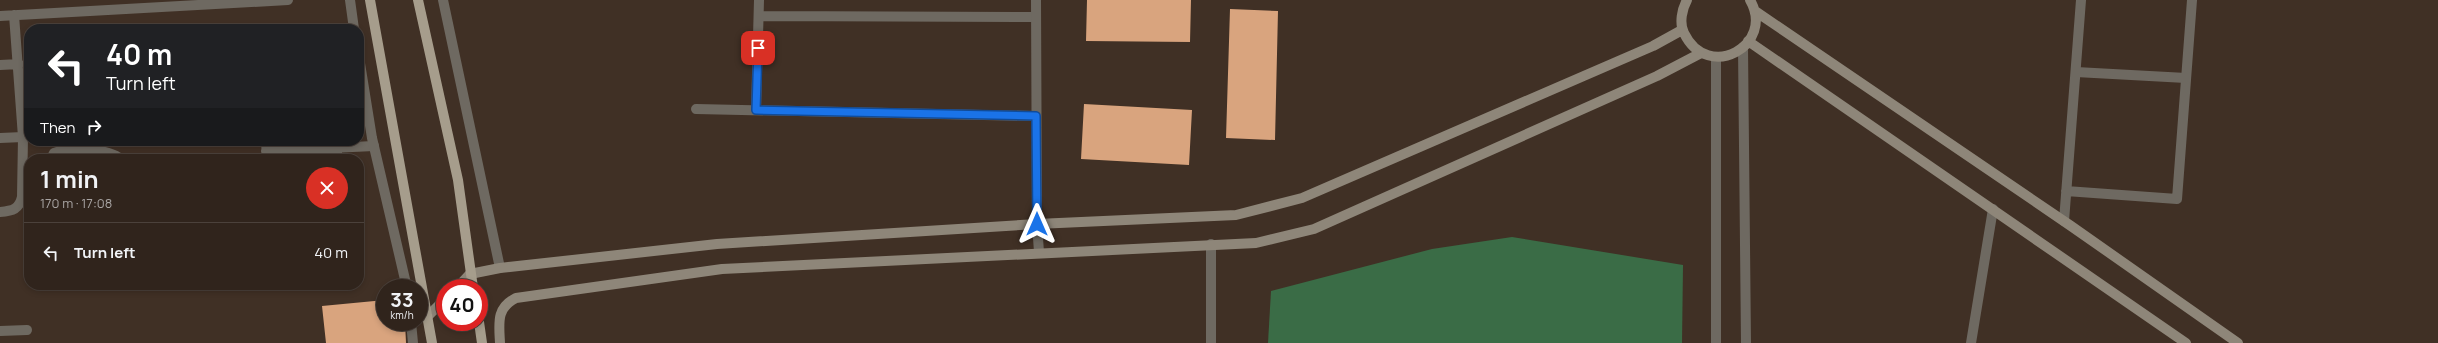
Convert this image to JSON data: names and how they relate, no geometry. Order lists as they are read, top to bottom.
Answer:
{
  "page": {
    "turn": ["40 m", "Turn left"],
    "then": "Then",
    "heading": ["1 min", "170 m · 17:08"],
    "list": [
      {
        "name": "Turn left",
        "value": "40 m"
      }
    ],
    "speed": "33 km/h",
    "limit": "40"
  }
}
